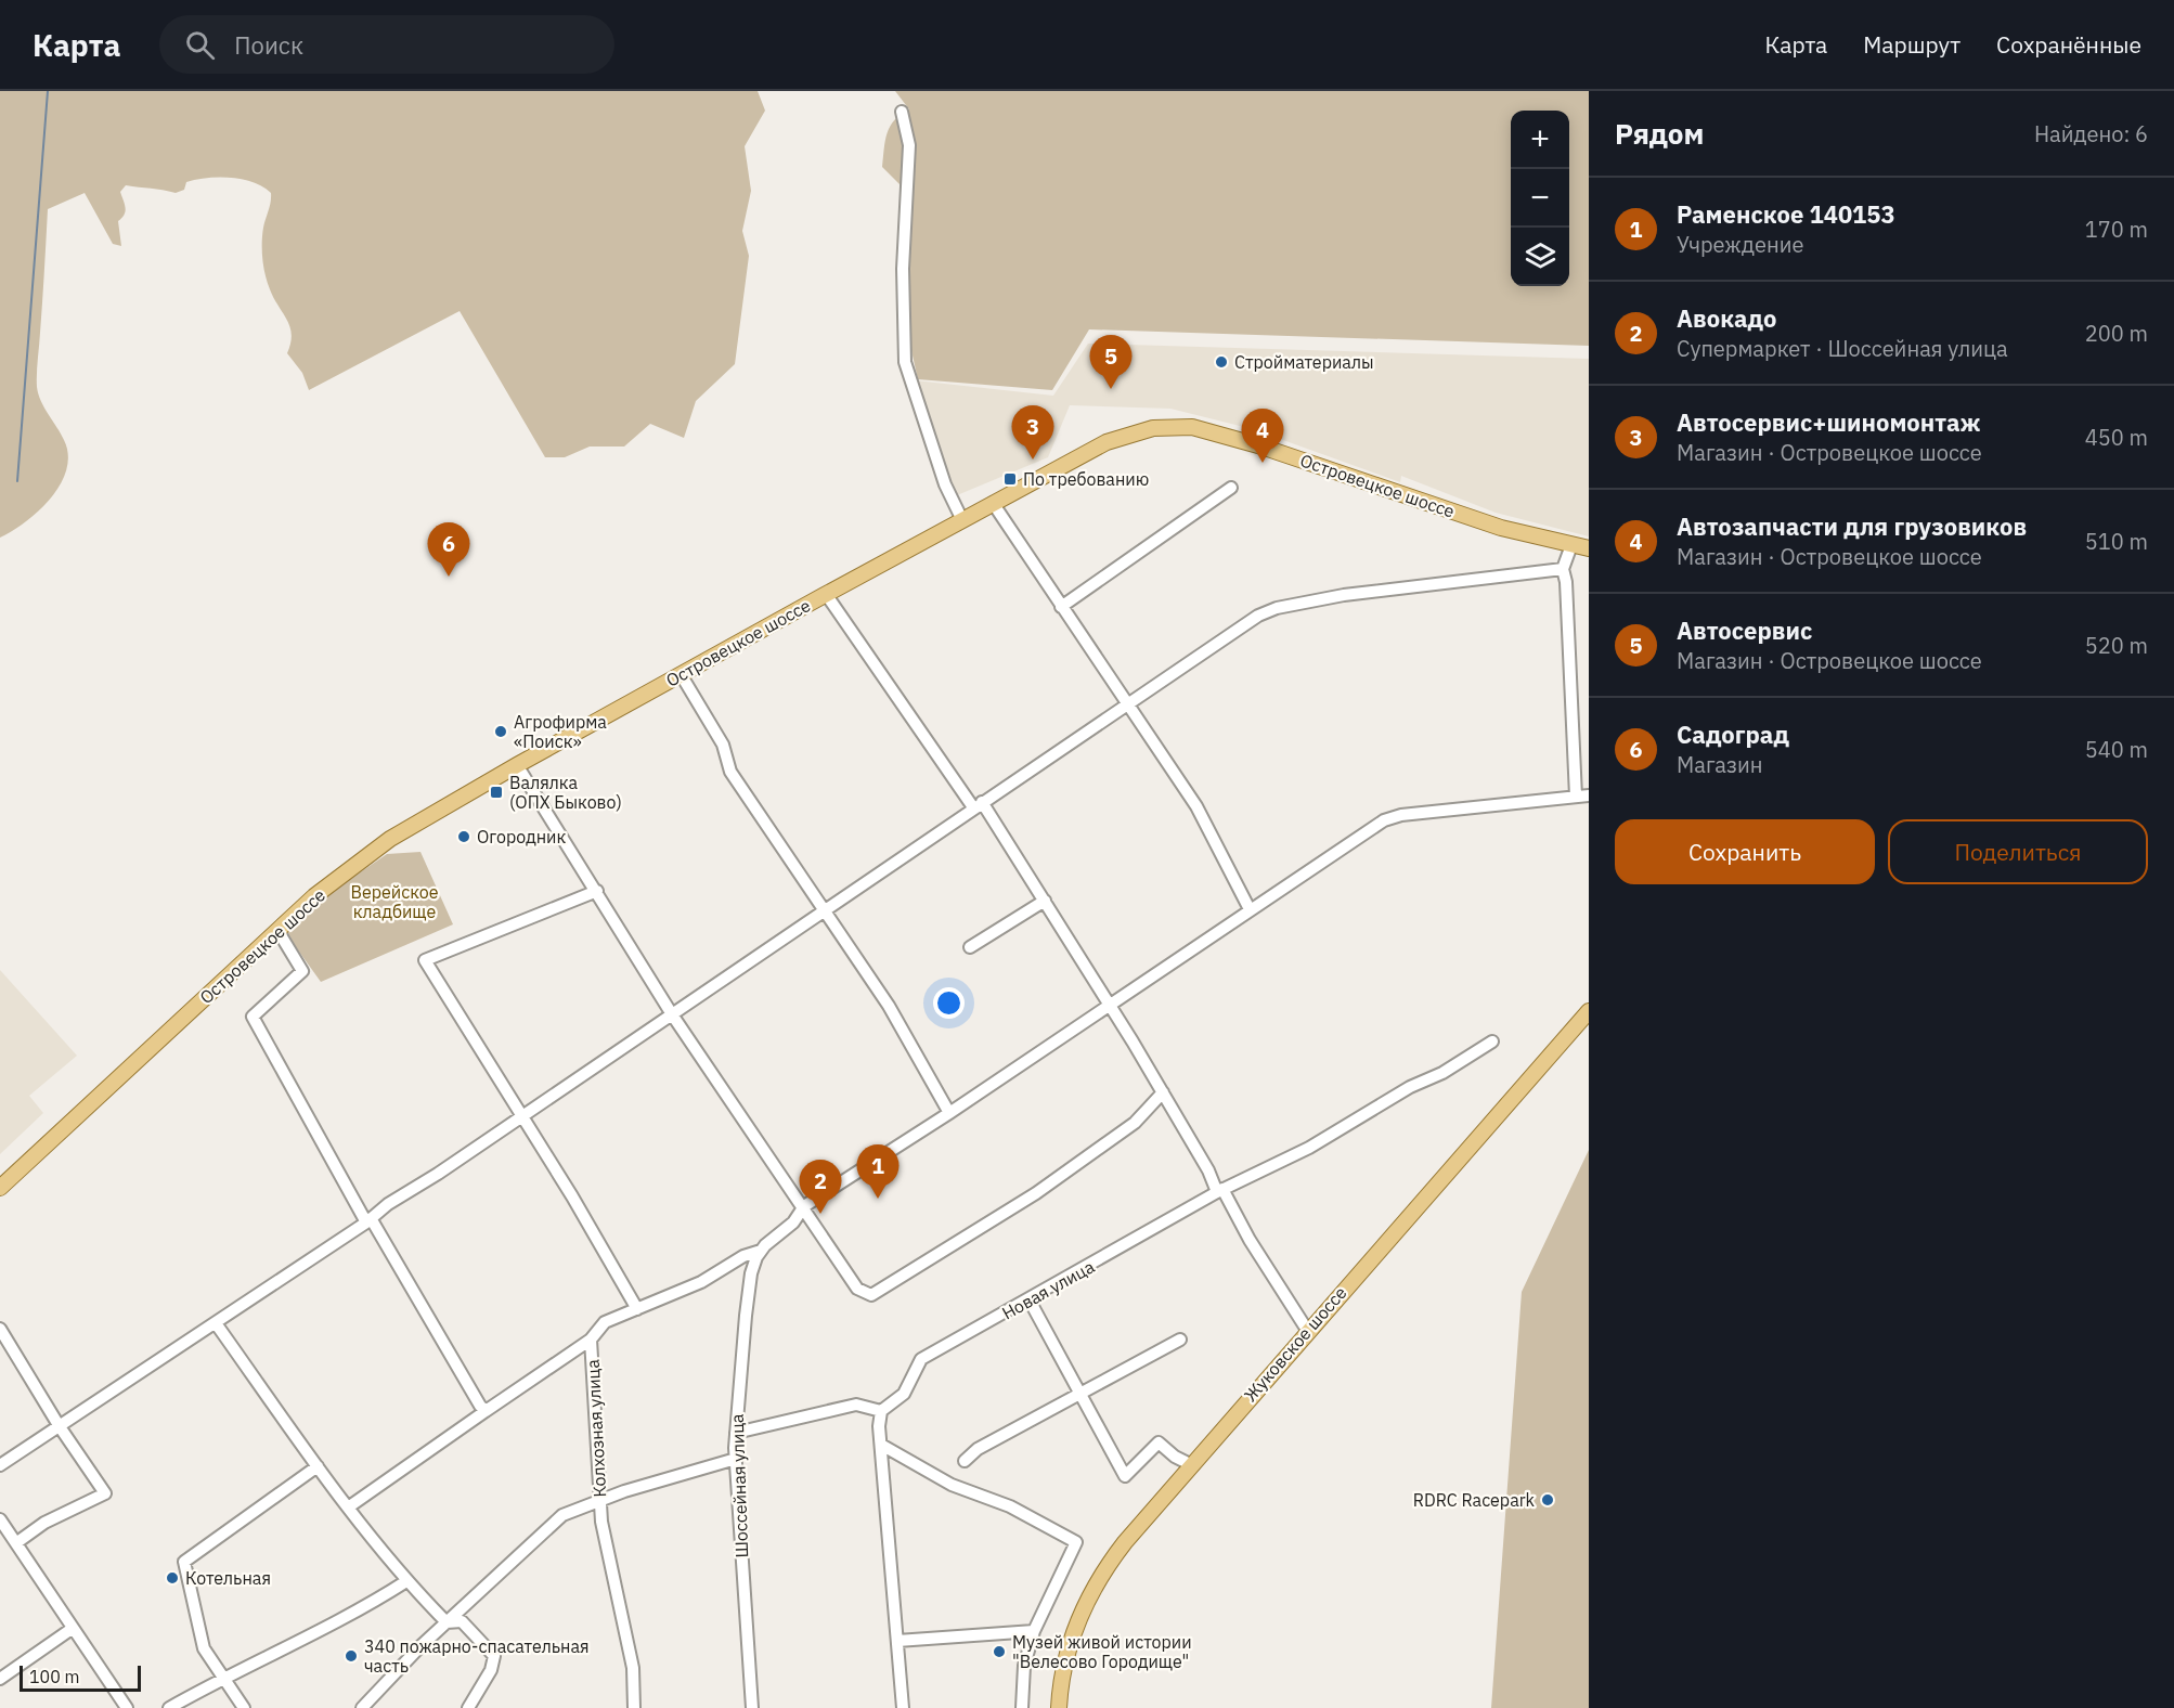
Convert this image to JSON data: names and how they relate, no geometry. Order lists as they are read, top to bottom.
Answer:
{
  "streets": {
    "main road": ["Островецкое шоссе", "Жуковское шоссе"],
    "street": ["Новая улица", "Колхозная улица", "Шоссейная улица"]
  },
  "crossings": [
    ["Колхозная улица", "Шоссейная улица"]
  ],
  "parks": ["Верейское кладбище"],
  "places": {
    "other": [
      "Стройматериалы",
      "Агрофирма «Поиск»",
      "Огородник",
      "RDRC Racepark",
      "Котельная",
      "Музей живой истории \"Велесово Городище\"",
      "340 пожарно-спасательная часть"
    ],
    "transit": ["По требованию", "Валялка (ОПХ Быково)"]
  },
  "scale_bar": "100 m",
  "page": {
    "header": "Карта",
    "search": "Поиск",
    "nav": ["Карта", "Маршрут", "Сохранённые"],
    "heading": ["Рядом", "Найдено: 6"],
    "map_buttons": ["+", "−"],
    "list": [
      {
        "mark": "1",
        "name": "Раменское 140153",
        "note": "Учреждение",
        "value": "170 m"
      },
      {
        "mark": "2",
        "name": "Авокадо",
        "note": "Супермаркет · Шоссейная улица",
        "value": "200 m"
      },
      {
        "mark": "3",
        "name": "Автосервис+шиномонтаж",
        "note": "Магазин · Островецкое шоссе",
        "value": "450 m"
      },
      {
        "mark": "4",
        "name": "Автозапчасти для грузовиков",
        "note": "Магазин · Островецкое шоссе",
        "value": "510 m"
      },
      {
        "mark": "5",
        "name": "Автосервис",
        "note": "Магазин · Островецкое шоссе",
        "value": "520 m"
      },
      {
        "mark": "6",
        "name": "Садоград",
        "note": "Магазин",
        "value": "540 m"
      }
    ],
    "pins": [
      "5",
      "3",
      "4",
      "6",
      "1",
      "2"
    ],
    "buttons": ["Сохранить", "Поделиться"],
    "scale": "100 m"
  }
}
